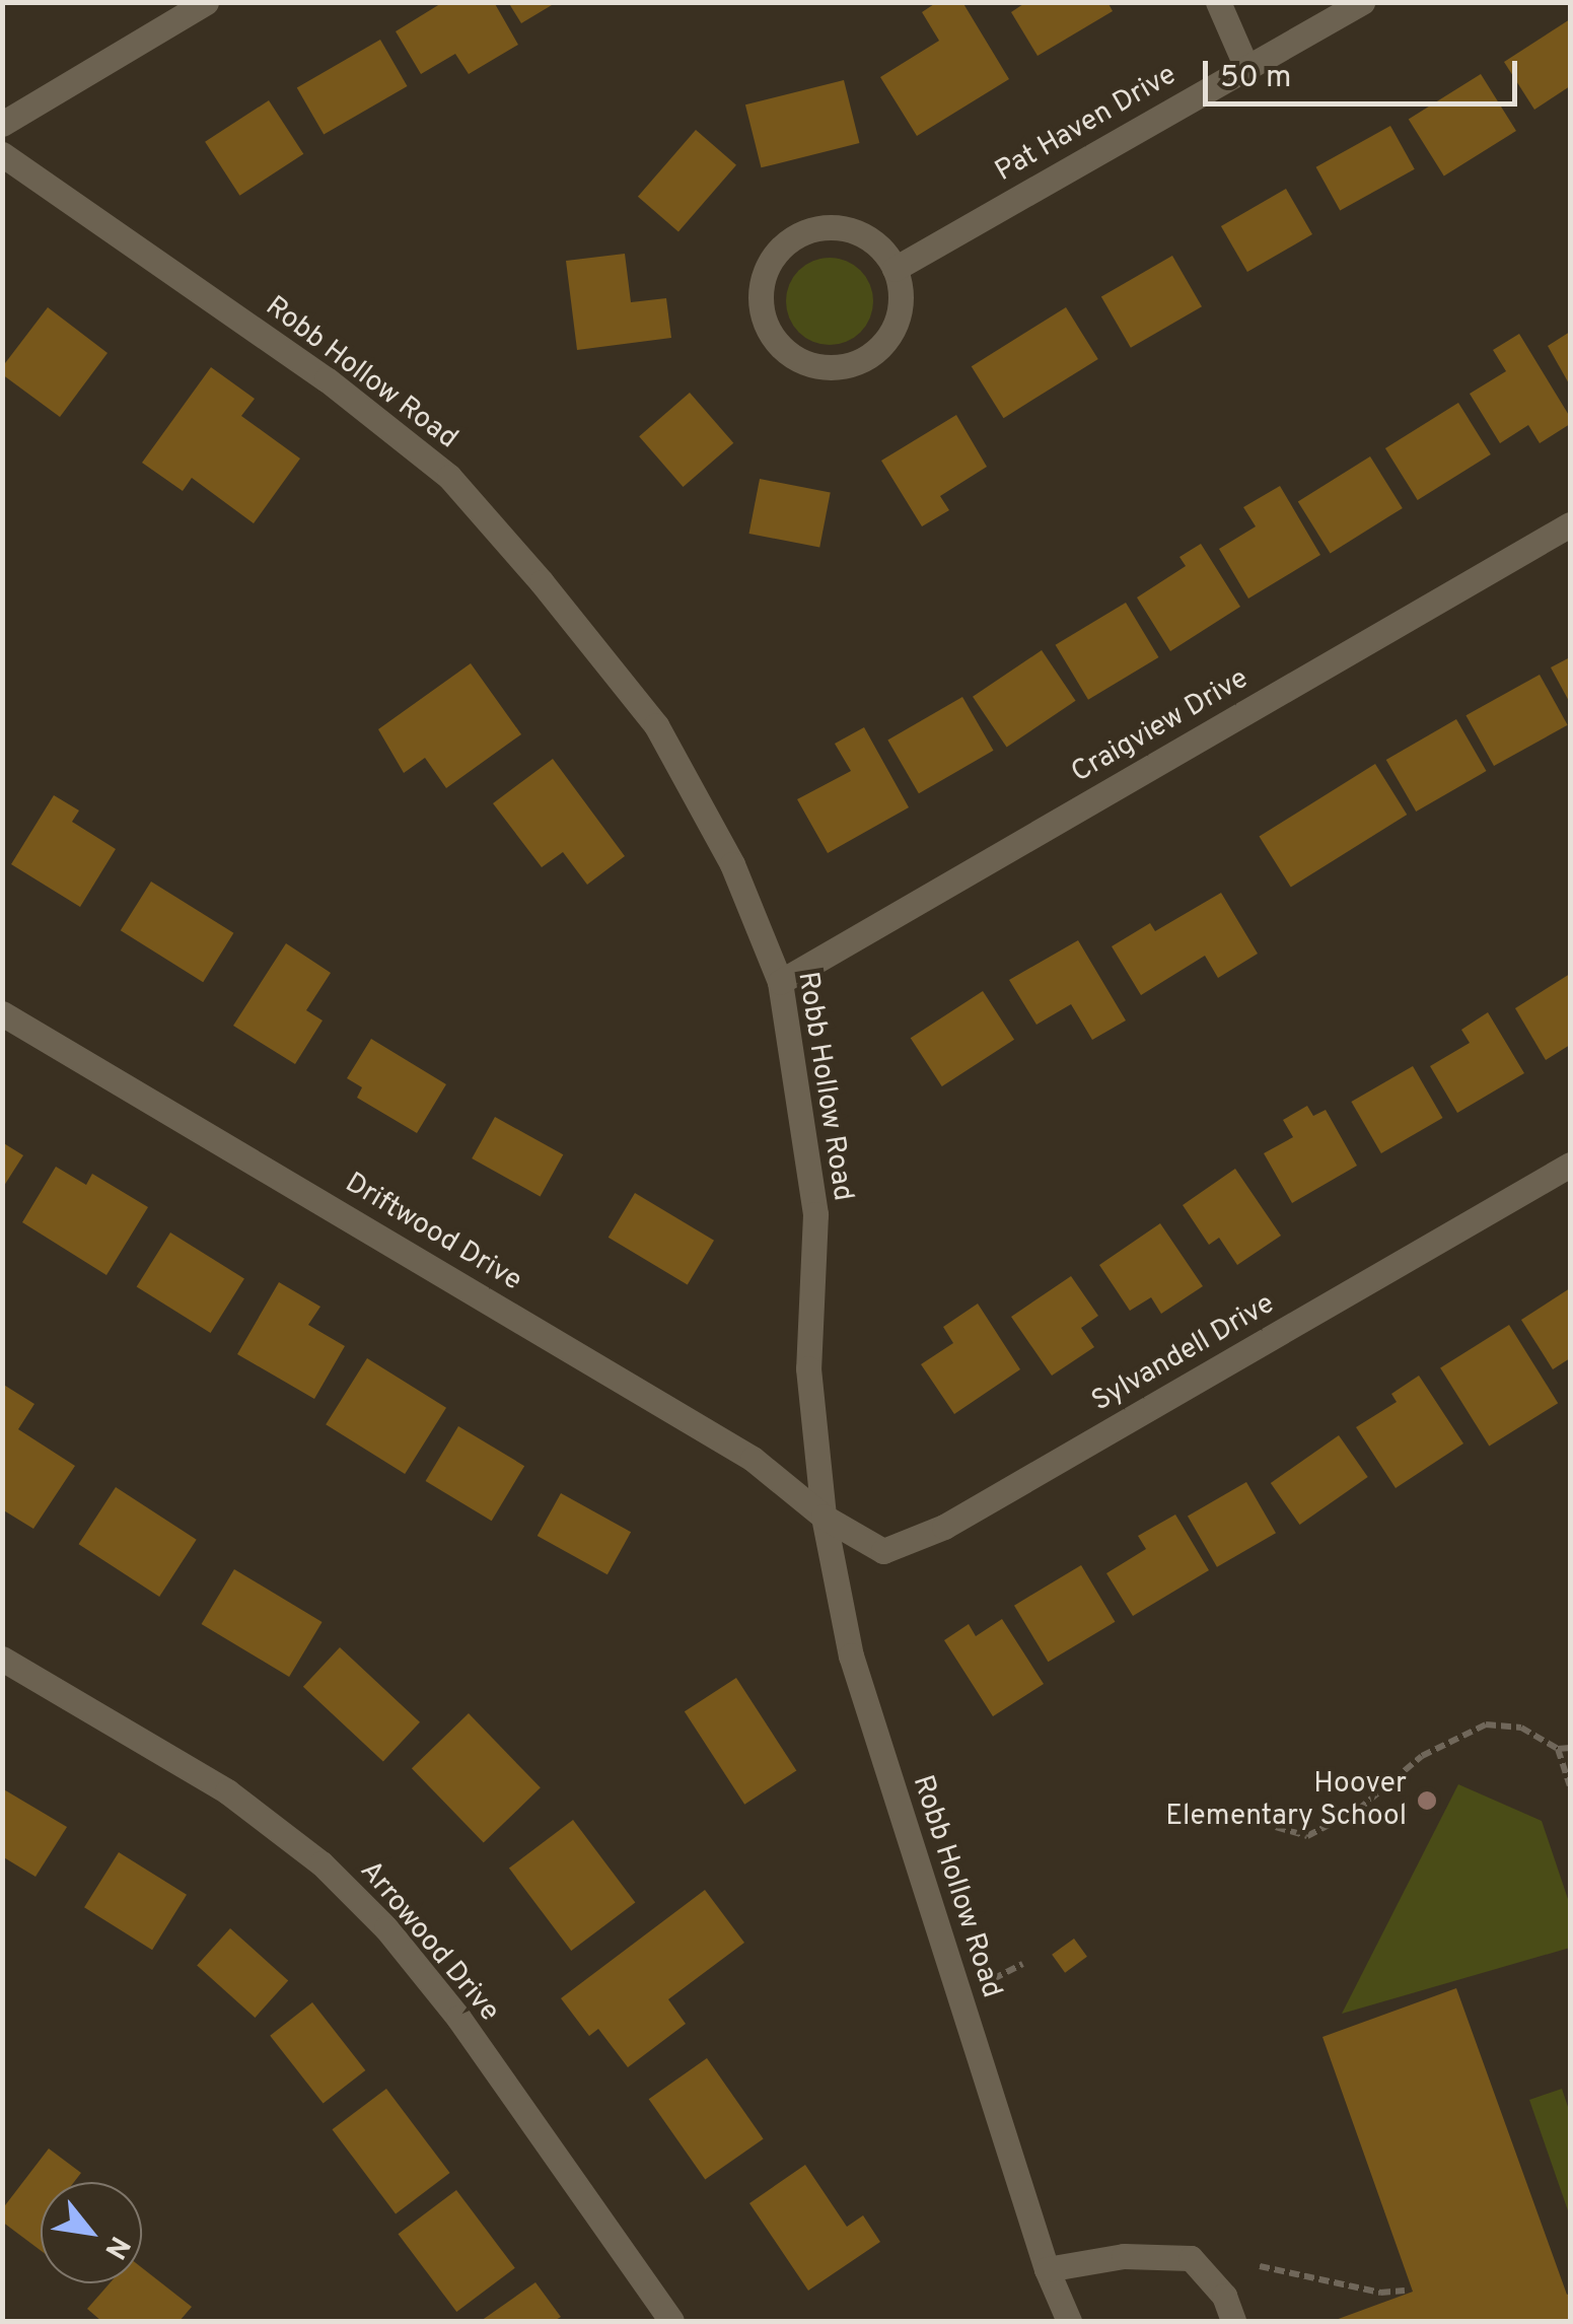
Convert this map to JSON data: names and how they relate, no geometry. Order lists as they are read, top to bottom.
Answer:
{
  "streets": {
    "street": [
      "Pat Haven Drive",
      "Robb Hollow Road",
      "Craigview Drive",
      "Driftwood Drive",
      "Sylvandell Drive",
      "Arrowood Drive"
    ]
  },
  "crossings": [
    ["Robb Hollow Road", "Craigview Drive"],
    ["Robb Hollow Road", "Driftwood Drive"],
    ["Robb Hollow Road", "Sylvandell Drive"],
    ["Driftwood Drive", "Sylvandell Drive"]
  ],
  "places": ["Hoover Elementary School"],
  "scale_bar": "50 m",
  "north": "bottom right"
}
